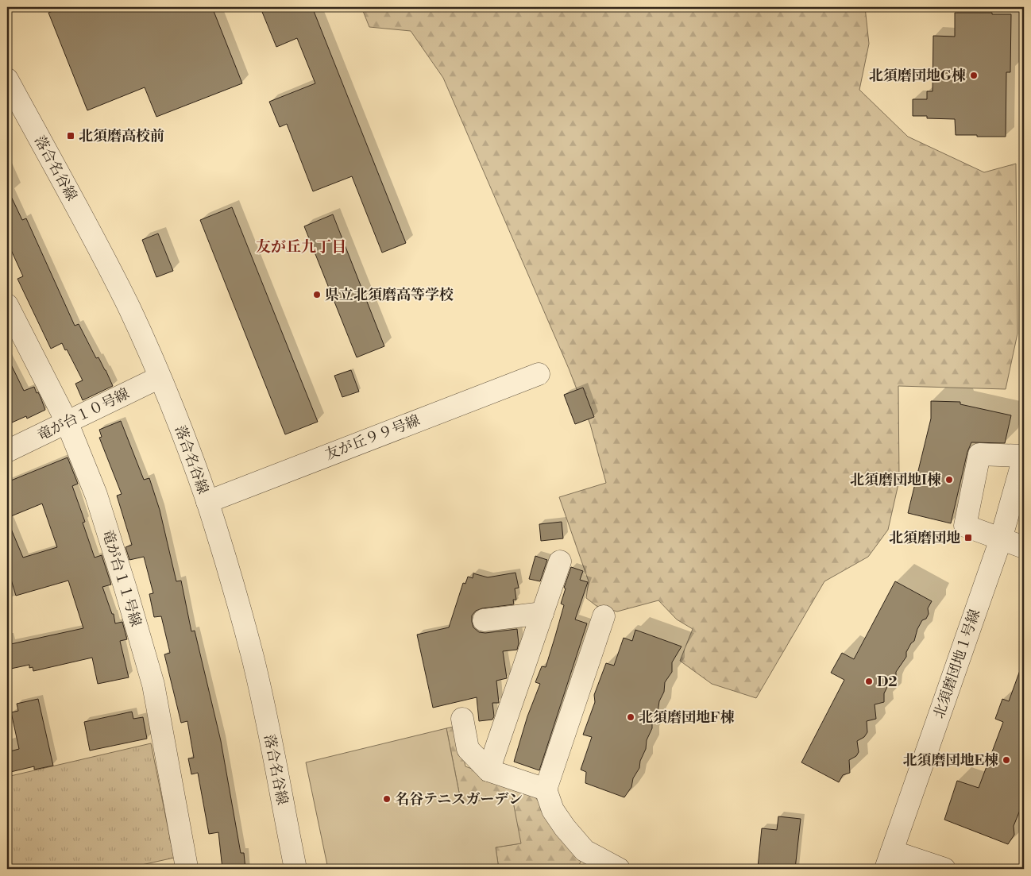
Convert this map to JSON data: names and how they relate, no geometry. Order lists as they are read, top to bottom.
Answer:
{
  "streets": {
    "street": [
      "落合名谷線",
      "竜が台１０号線",
      "友が丘９９号線",
      "竜が台１１号線",
      "北須磨団地１号線"
    ]
  },
  "crossings": [
    ["落合名谷線", "竜が台１０号線"],
    ["落合名谷線", "友が丘９９号線"],
    ["竜が台１０号線", "竜が台１１号線"]
  ],
  "districts": ["友が丘九丁目"],
  "places": {
    "other": [
      "北須磨団地G棟",
      "県立北須磨高等学校",
      "北須磨団地I棟",
      "D2",
      "北須磨団地F棟",
      "北須磨団地E棟",
      "名谷テニスガーデン"
    ],
    "transit": ["北須磨高校前", "北須磨団地"]
  }
}
